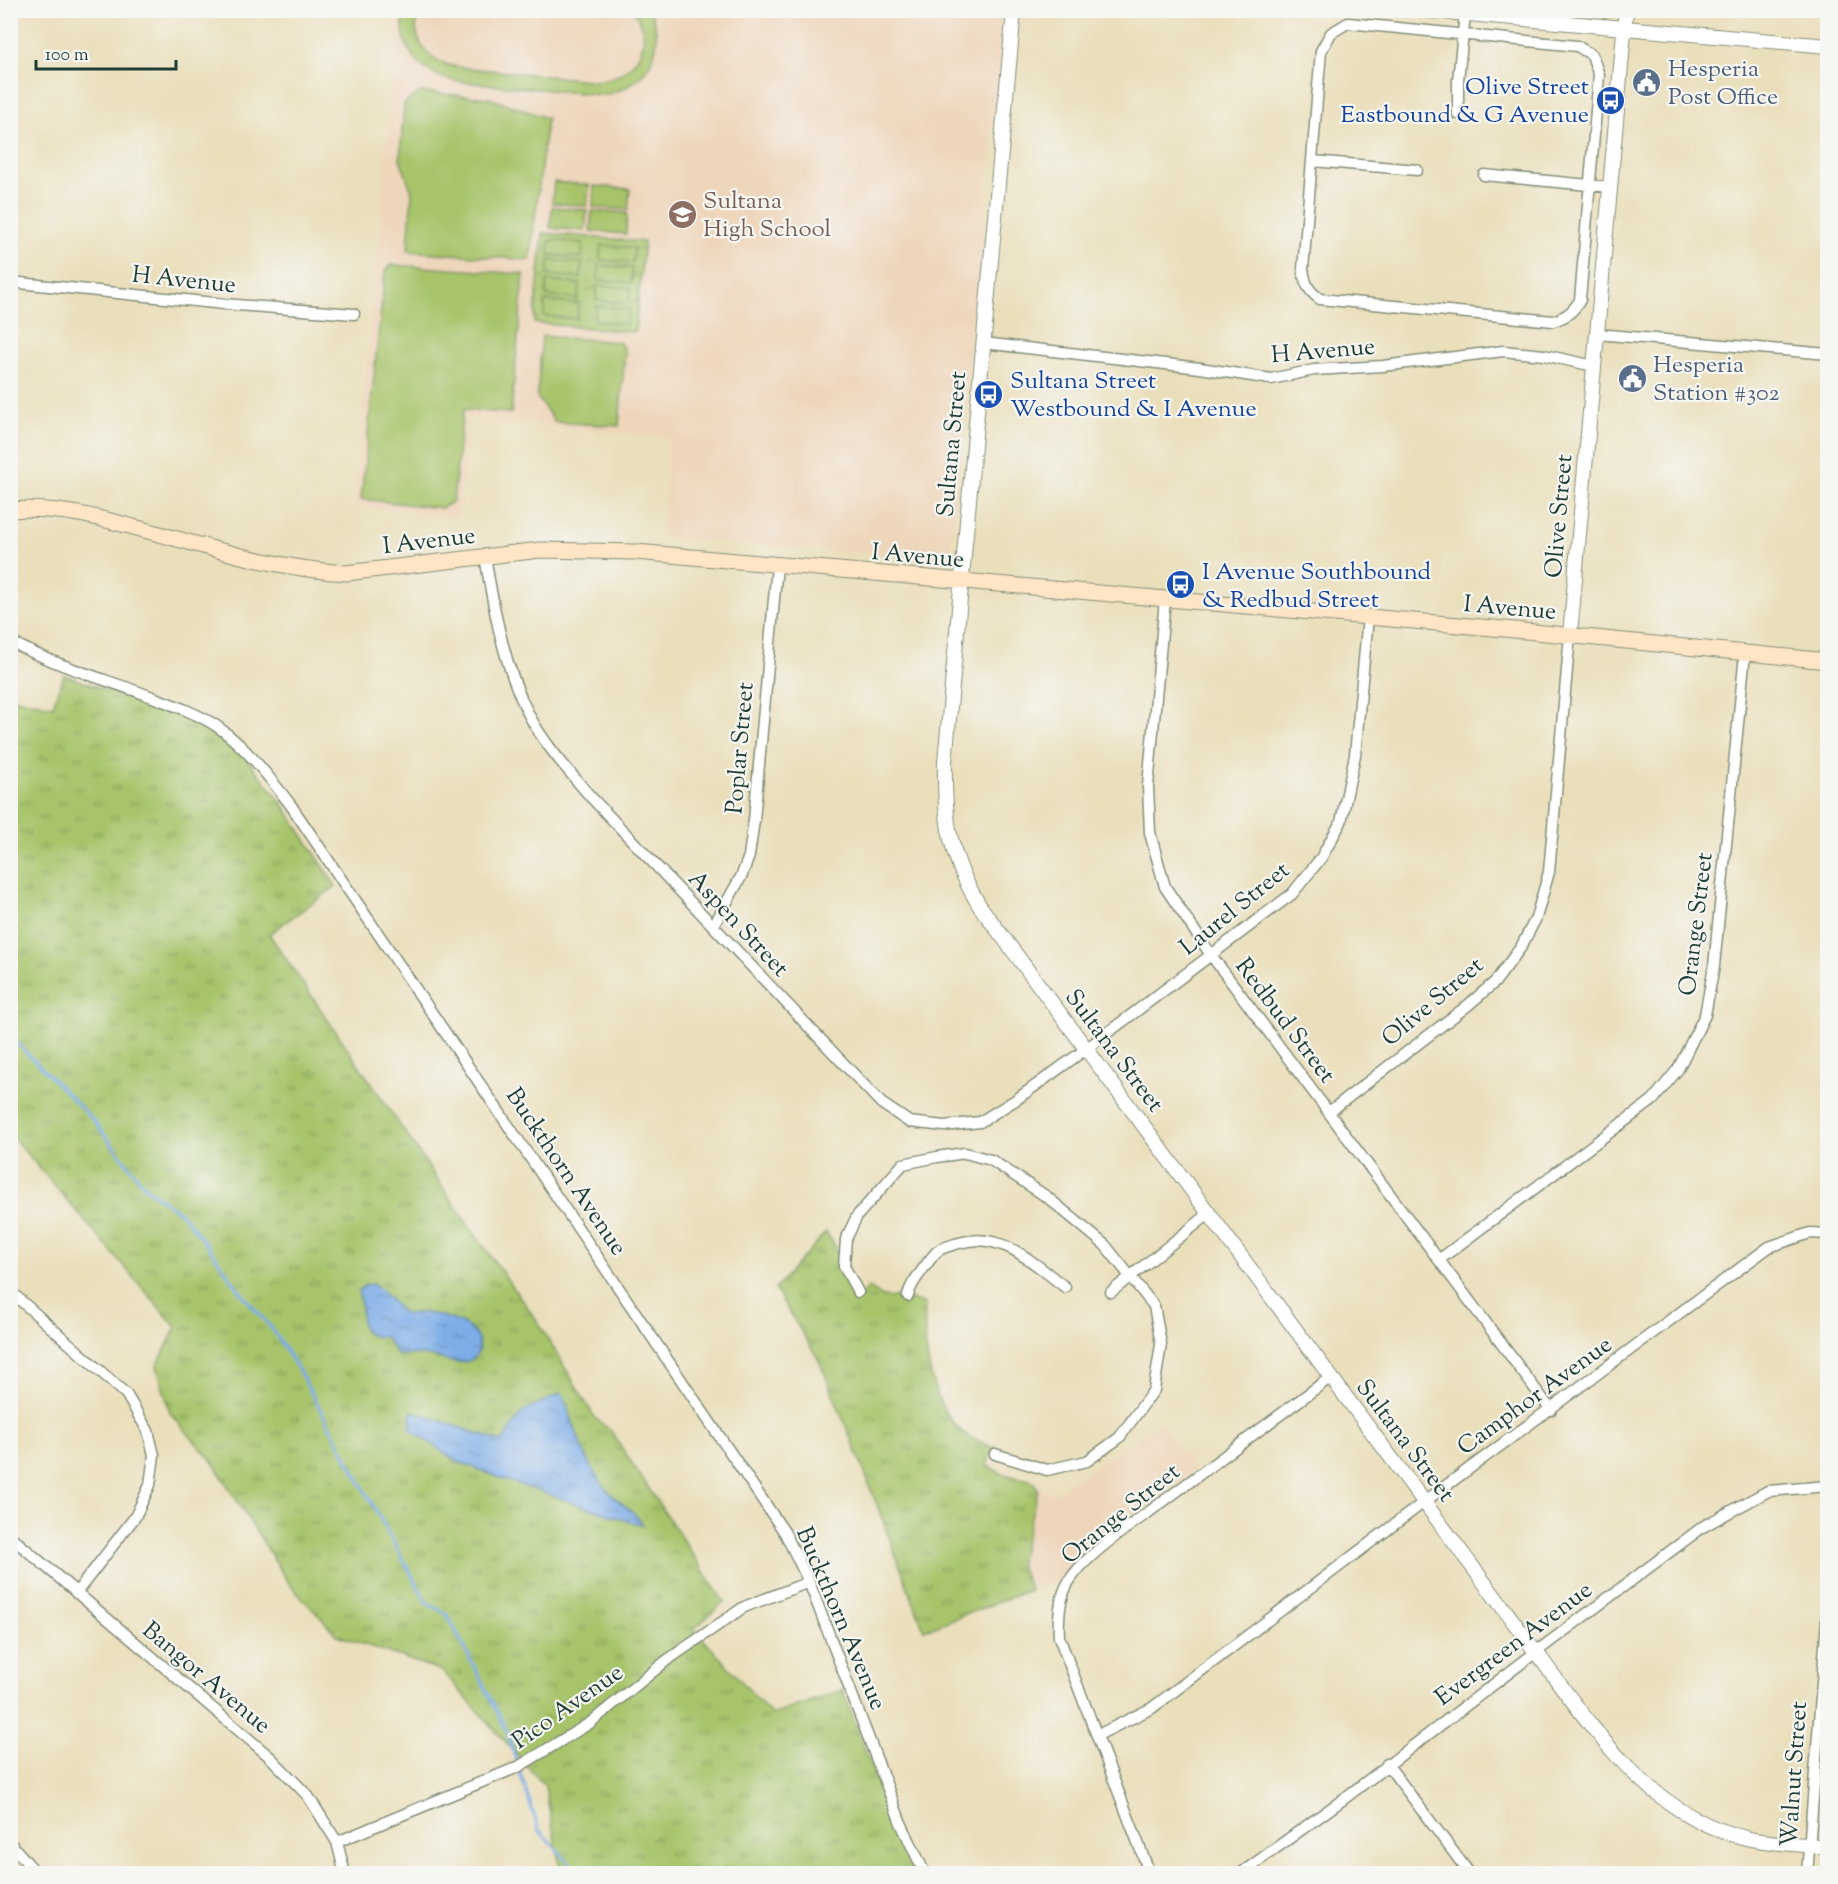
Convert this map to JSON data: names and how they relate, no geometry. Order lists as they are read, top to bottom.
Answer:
{
  "streets": {
    "main road": ["I Avenue"],
    "street": [
      "H Avenue",
      "Sultana Street",
      "Olive Street",
      "Poplar Street",
      "Laurel Street",
      "Aspen Street",
      "Orange Street",
      "Redbud Street",
      "Buckthorn Avenue",
      "Camphor Avenue",
      "Evergreen Avenue",
      "Bangor Avenue",
      "Pico Avenue",
      "Walnut Street"
    ]
  },
  "crossings": [
    ["H Avenue", "Sultana Street"],
    ["H Avenue", "Olive Street"],
    ["Sultana Street", "I Avenue"],
    ["Sultana Street", "Laurel Street"],
    ["Sultana Street", "Aspen Street"],
    ["Sultana Street", "Orange Street"],
    ["Sultana Street", "Camphor Avenue"],
    ["Sultana Street", "Evergreen Avenue"],
    ["Sultana Street", "Walnut Street"],
    ["Olive Street", "I Avenue"],
    ["Olive Street", "Redbud Street"],
    ["I Avenue", "Poplar Street"],
    ["I Avenue", "Laurel Street"],
    ["I Avenue", "Aspen Street"],
    ["I Avenue", "Orange Street"],
    ["I Avenue", "Redbud Street"],
    ["Poplar Street", "Aspen Street"],
    ["Laurel Street", "Aspen Street"],
    ["Laurel Street", "Redbud Street"],
    ["Orange Street", "Redbud Street"],
    ["Orange Street", "Camphor Avenue"],
    ["Redbud Street", "Camphor Avenue"],
    ["Buckthorn Avenue", "Pico Avenue"],
    ["Bangor Avenue", "Pico Avenue"]
  ],
  "places": {
    "public building": ["Hesperia Post Office", "Hesperia Station #302"],
    "bus stop": ["Olive Street Eastbound & G Avenue", "Sultana Street Westbound & I Avenue", "I Avenue Southbound & Redbud Street"],
    "school or university": ["Sultana High School"]
  },
  "scale_bar": "100 m"
}
